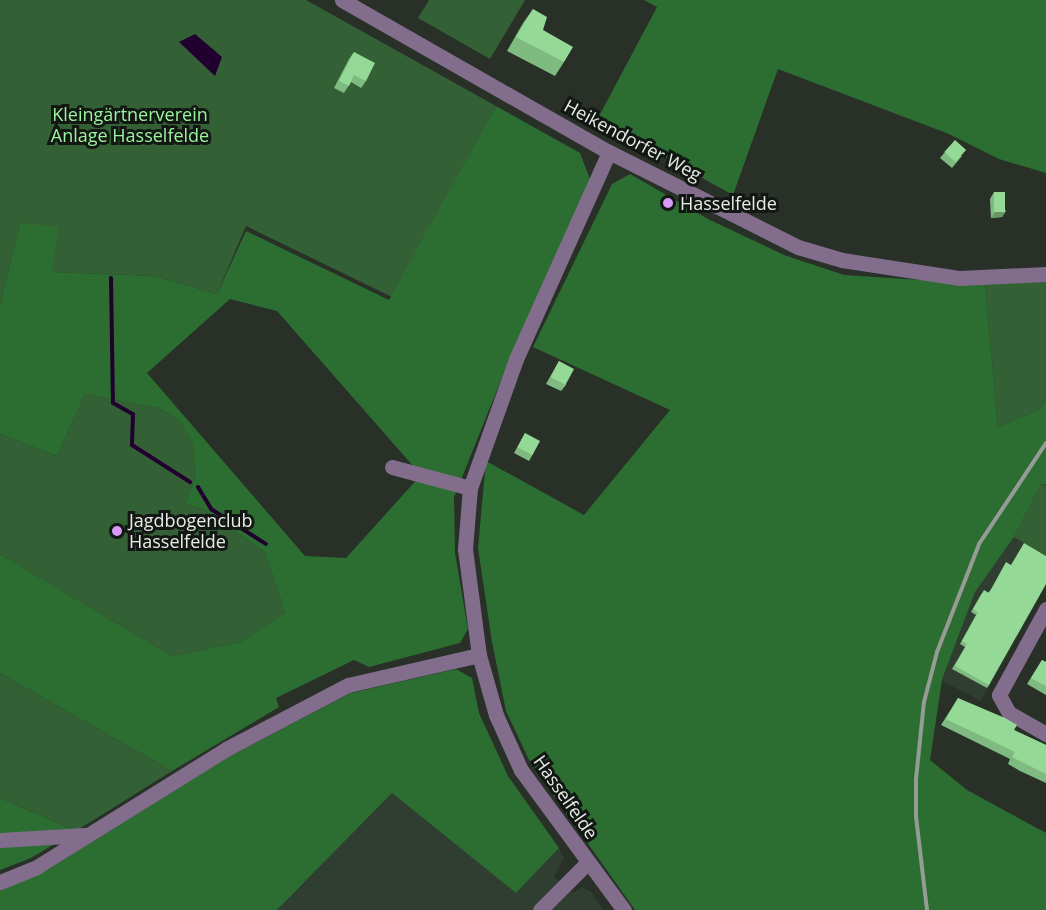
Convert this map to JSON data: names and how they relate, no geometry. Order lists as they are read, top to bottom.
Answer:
{
  "streets": {
    "street": ["Heikendorfer Weg", "Hasselfelde"]
  },
  "crossings": [
    ["Heikendorfer Weg", "Hasselfelde"]
  ],
  "parks": ["Kleingärtnerverein Anlage Hasselfelde"],
  "places": ["Hasselfelde", "Jagdbogenclub Hasselfelde"]
}
